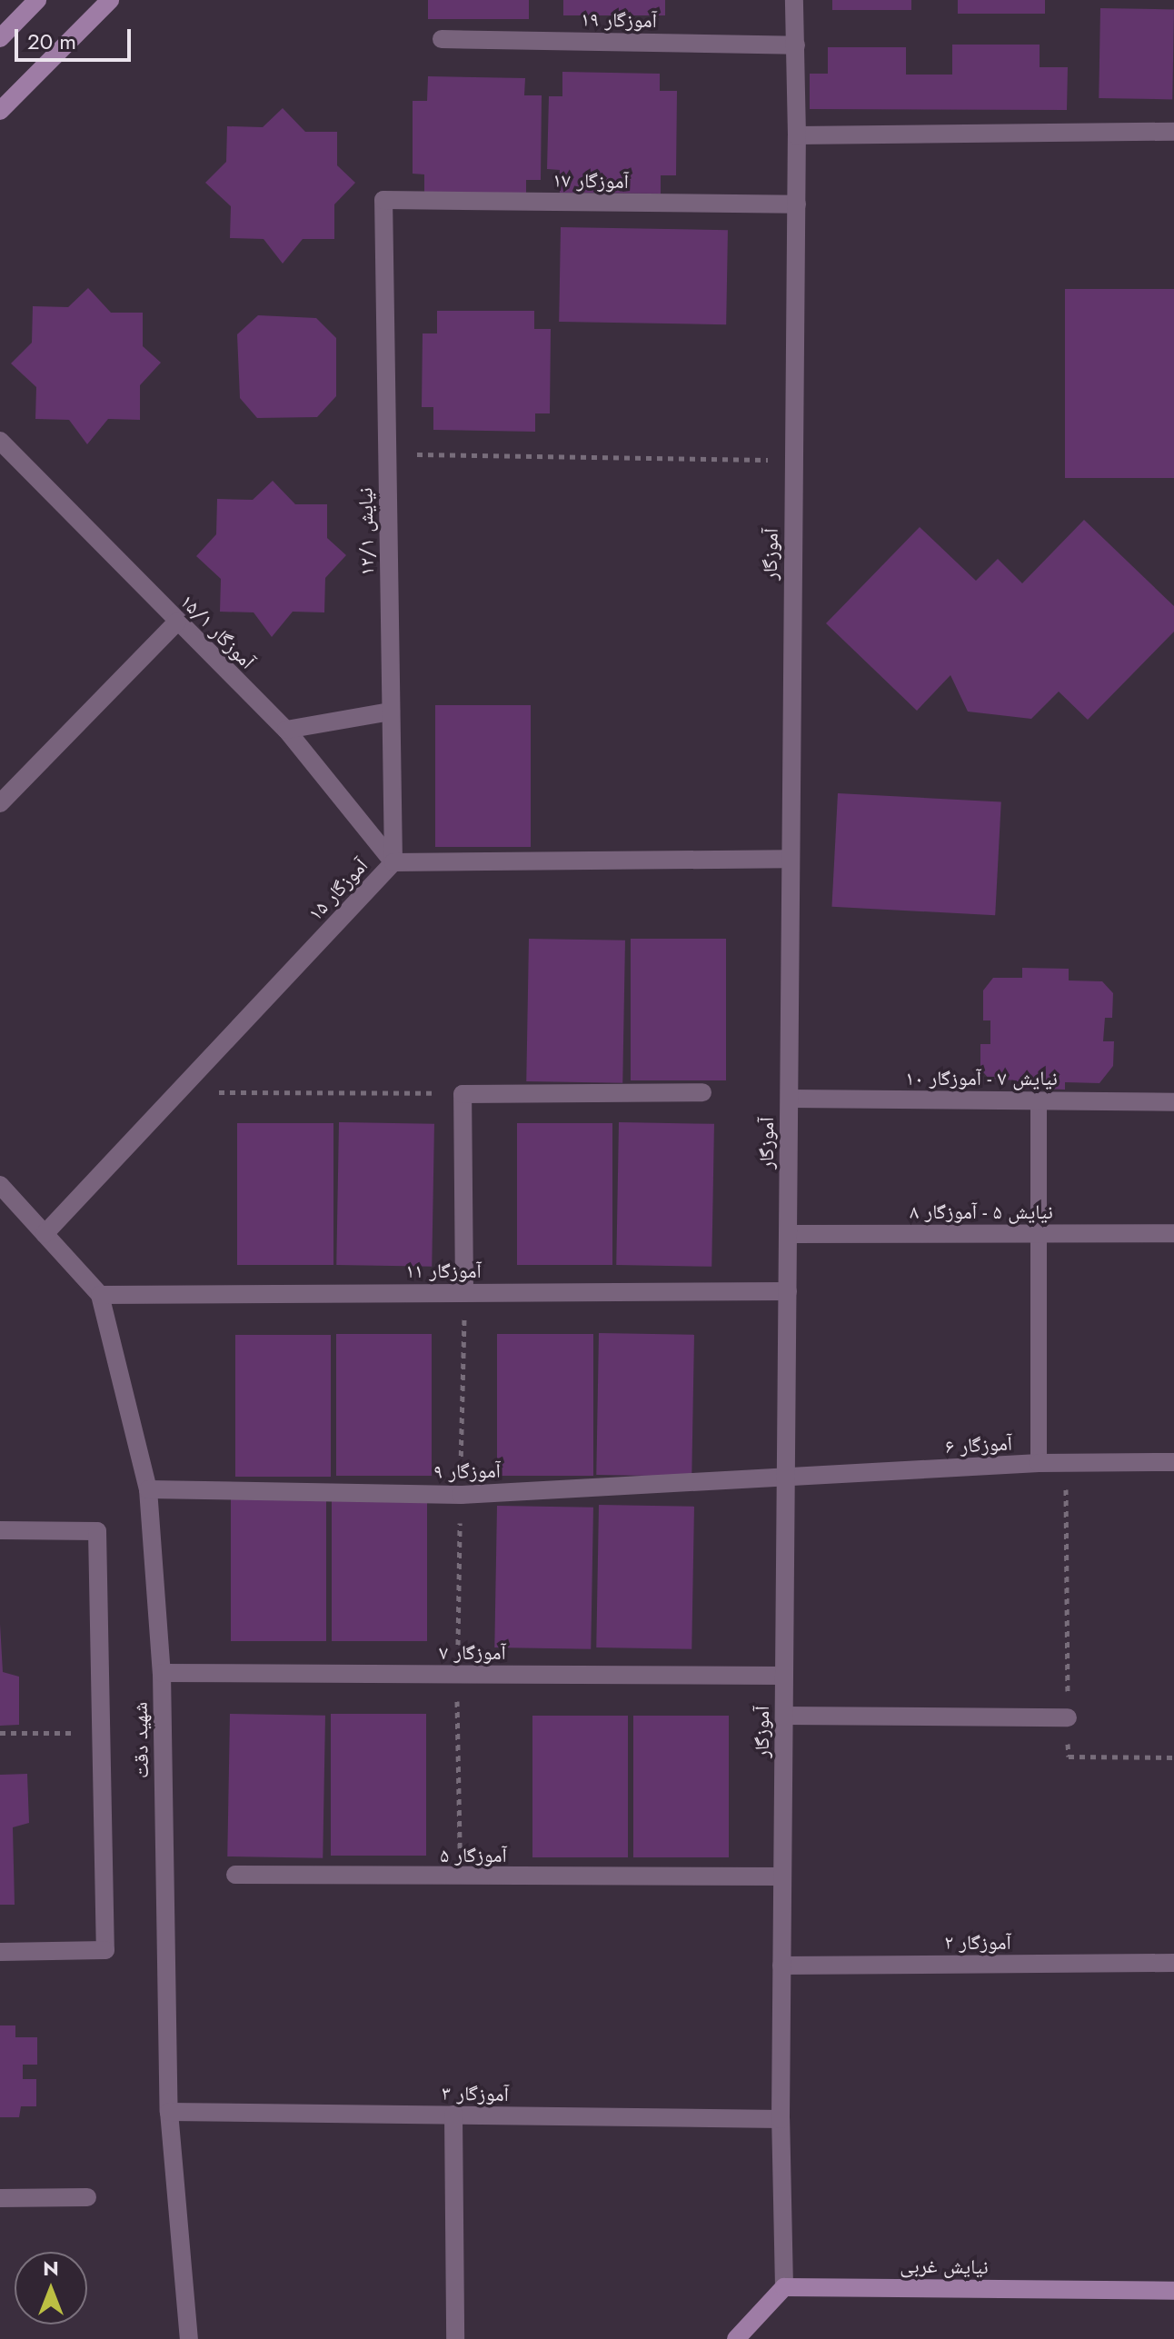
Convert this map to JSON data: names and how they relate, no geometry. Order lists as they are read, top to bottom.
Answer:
{
  "streets": {
    "street": [
      "آموزگار ۱۹",
      "آموزگار ۱۷",
      "نیایش ۱۲/۱",
      "آموزگار",
      "آموزگار ۱۵/۱",
      "آموزگار ۱۵",
      "نیایش ۷ - آموزگار ۱۰",
      "نیایش ۵ - آموزگار ۸",
      "آموزگار ۱۱",
      "آموزگار ۶",
      "آموزگار ۹",
      "آموزگار ۷",
      "شهید دقت",
      "آموزگار ۵",
      "آموزگار ۲",
      "آموزگار ۳",
      "نیایش غربی"
    ]
  },
  "crossings": [
    ["آموزگار ۱۹", "آموزگار"],
    ["آموزگار ۱۷", "نیایش ۱۲/۱"],
    ["آموزگار ۱۷", "آموزگار"],
    ["نیایش ۱۲/۱", "آموزگار ۱۵/۱"],
    ["نیایش ۱۲/۱", "آموزگار ۱۵"],
    ["آموزگار", "آموزگار ۱۵"],
    ["آموزگار", "نیایش ۷ - آموزگار ۱۰"],
    ["آموزگار", "نیایش ۵ - آموزگار ۸"],
    ["آموزگار", "آموزگار ۱۱"],
    ["آموزگار", "آموزگار ۶"],
    ["آموزگار", "آموزگار ۹"],
    ["آموزگار", "آموزگار ۷"],
    ["آموزگار", "آموزگار ۵"],
    ["آموزگار", "آموزگار ۲"],
    ["آموزگار", "آموزگار ۳"],
    ["آموزگار", "نیایش غربی"],
    ["آموزگار ۱۵/۱", "آموزگار ۱۵"],
    ["آموزگار ۱۵", "شهید دقت"],
    ["آموزگار ۱۱", "شهید دقت"],
    ["آموزگار ۶", "آموزگار ۹"],
    ["آموزگار ۹", "شهید دقت"],
    ["آموزگار ۷", "شهید دقت"],
    ["شهید دقت", "آموزگار ۳"]
  ],
  "scale_bar": "20 m",
  "north": "top"
}
